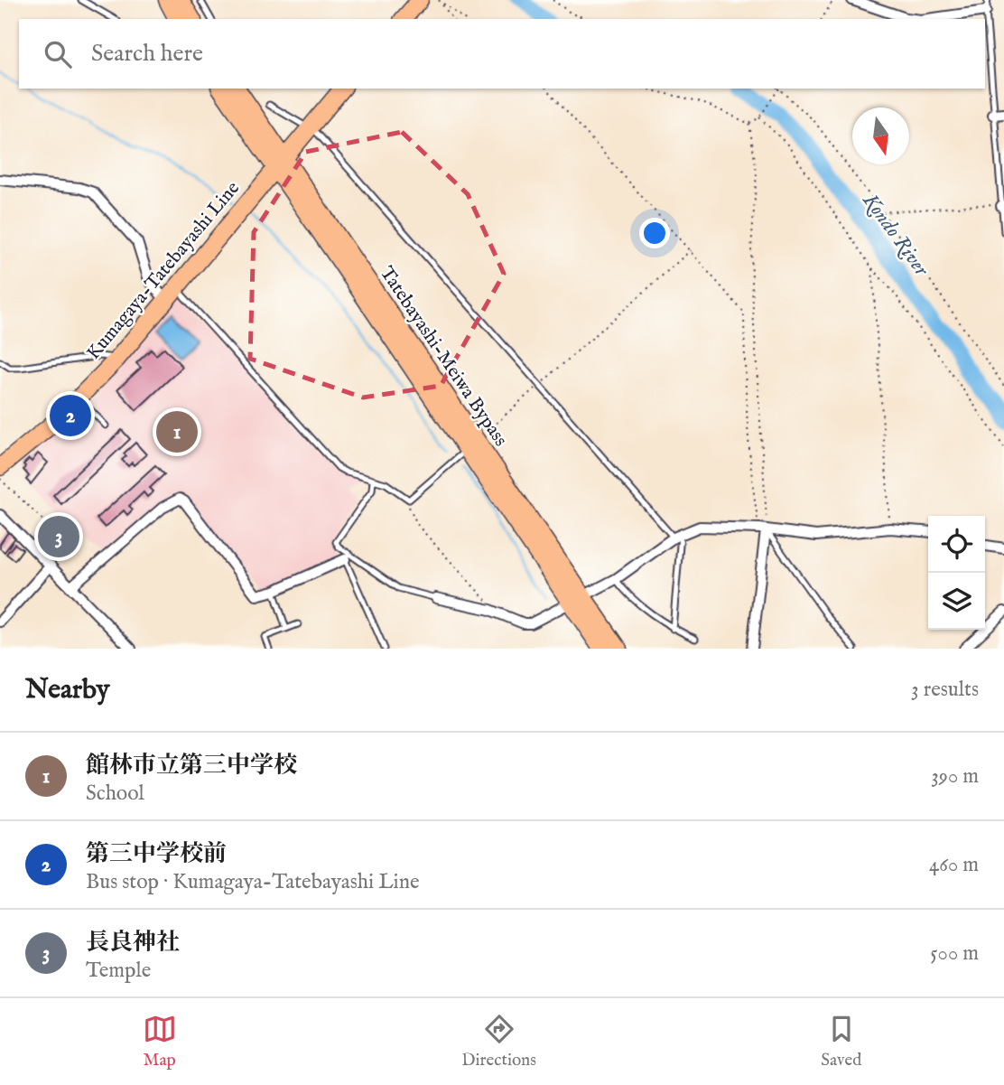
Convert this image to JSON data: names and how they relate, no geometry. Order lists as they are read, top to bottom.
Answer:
{
  "streets": {
    "main road": ["Kumagaya-Tatebayashi Line", "Tatebayashi-Meiwa Bypass"]
  },
  "crossings": [
    ["Kumagaya-Tatebayashi Line", "Tatebayashi-Meiwa Bypass"]
  ],
  "water": ["Kondo River"],
  "north": "bottom",
  "page": {
    "search": "Search here",
    "pins": ["2", "1", "3"],
    "heading": ["Nearby", "3 results"],
    "list": [
      {
        "mark": "1",
        "name": "館林市立第三中学校",
        "note": "School",
        "value": "390 m"
      },
      {
        "mark": "2",
        "name": "第三中学校前",
        "note": "Bus stop · Kumagaya-Tatebayashi Line",
        "value": "460 m"
      },
      {
        "mark": "3",
        "name": "長良神社",
        "note": "Temple",
        "value": "500 m"
      }
    ],
    "nav": ["Map", "Directions", "Saved"]
  }
}
